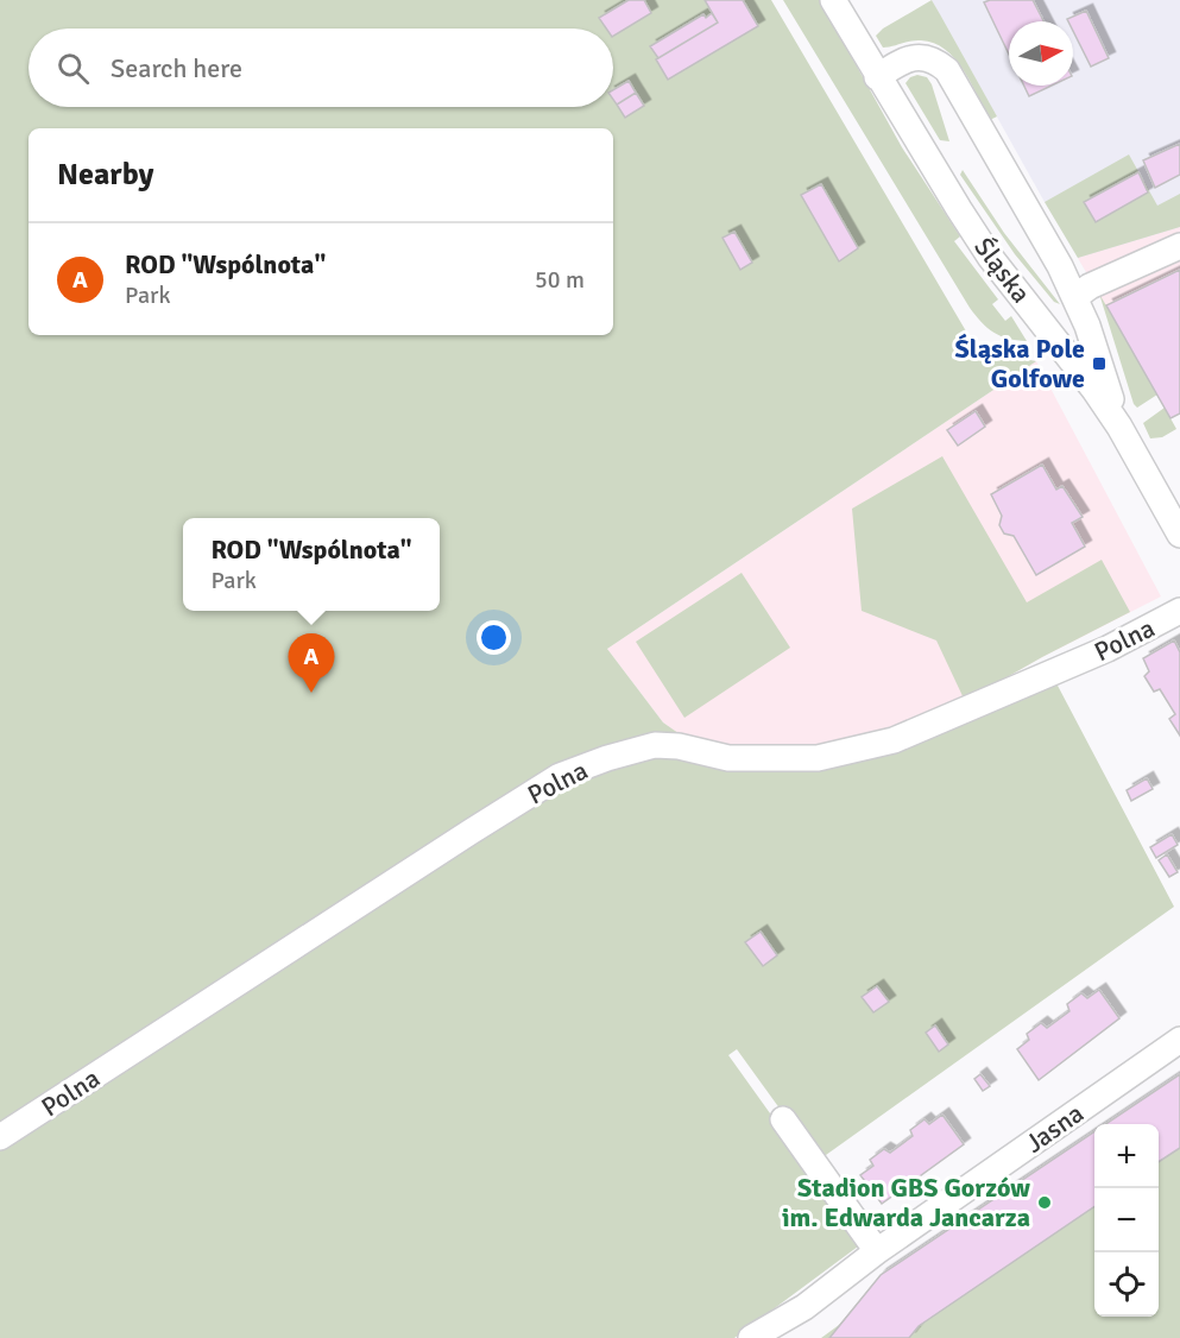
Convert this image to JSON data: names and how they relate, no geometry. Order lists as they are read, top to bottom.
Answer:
{
  "streets": {
    "street": ["Śląska", "Polna", "Jasna"]
  },
  "places": {
    "transit": ["Śląska Pole Golfowe"],
    "other": ["Stadion GBS Gorzów im. Edwarda Jancarza"]
  },
  "north": "right",
  "page": {
    "search": "Search here",
    "heading": "Nearby",
    "list": [
      {
        "mark": "A",
        "name": "ROD \"Wspólnota\"",
        "note": "Park",
        "value": "50 m"
      }
    ],
    "popup": ["ROD \"Wspólnota\"", "Park"],
    "pins": "A",
    "map_buttons": ["+", "−"]
  }
}
